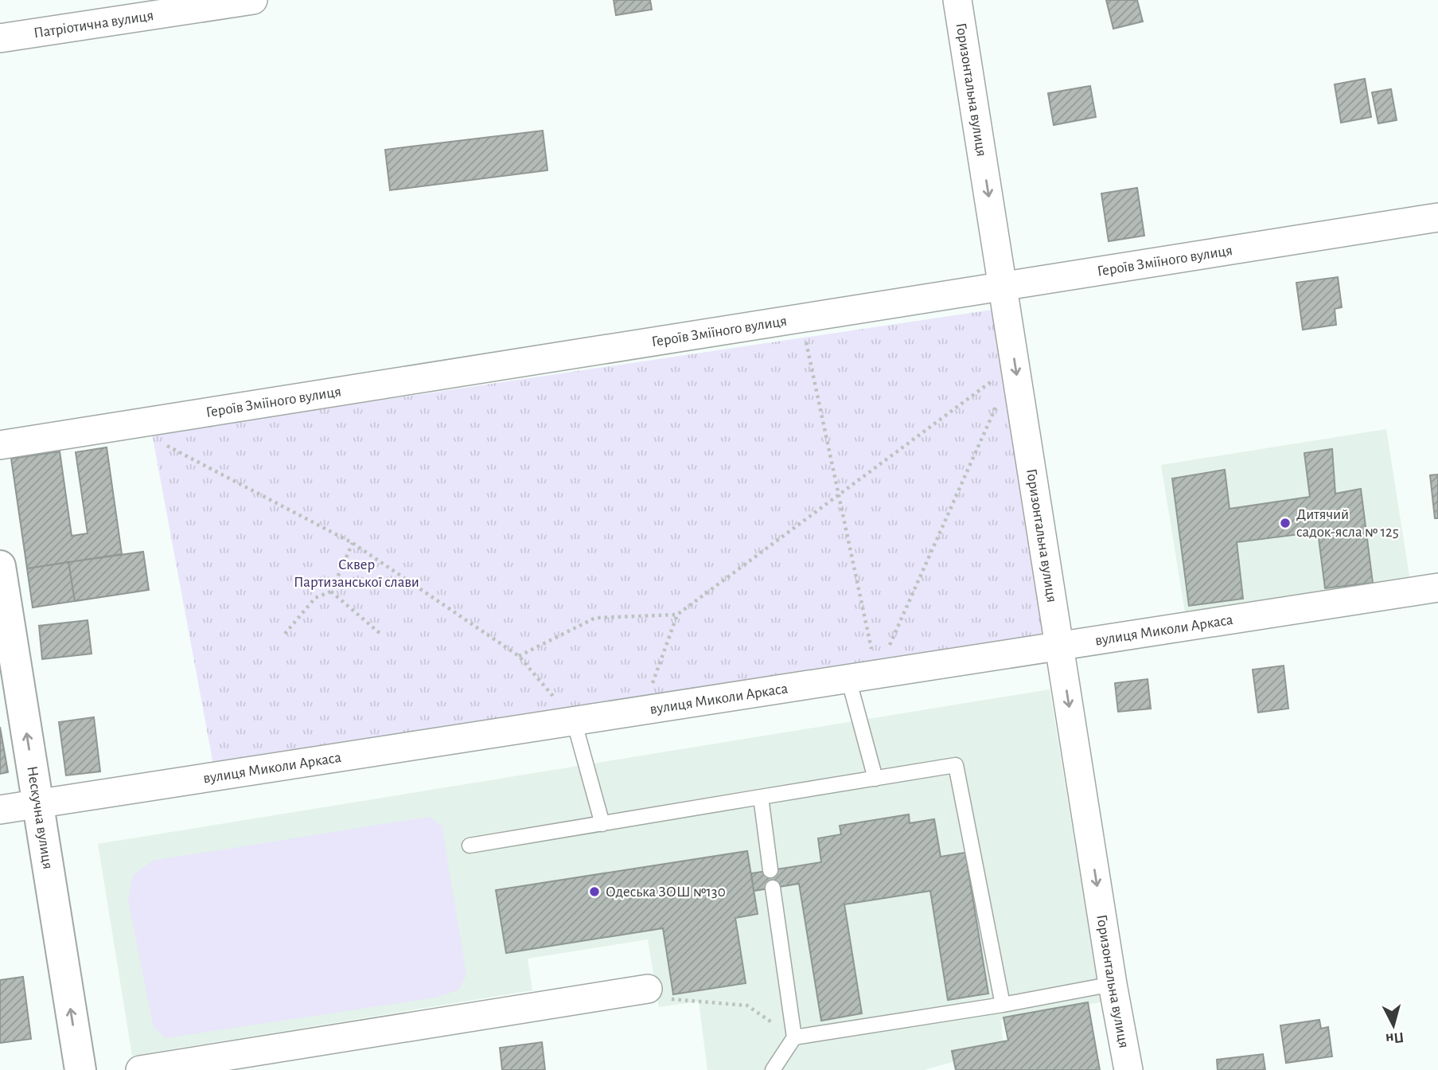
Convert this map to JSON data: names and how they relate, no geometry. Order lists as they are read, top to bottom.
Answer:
{
  "streets": {
    "street": [
      "Патріотична вулиця",
      "Горизонтальна вулиця",
      "Героїв Зміїного вулиця",
      "вулиця Миколи Аркаса",
      "Нескучна вулиця"
    ]
  },
  "crossings": [
    ["Горизонтальна вулиця", "Героїв Зміїного вулиця"],
    ["Горизонтальна вулиця", "вулиця Миколи Аркаса"],
    ["вулиця Миколи Аркаса", "Нескучна вулиця"]
  ],
  "one_way": ["Горизонтальна вулиця", "Нескучна вулиця"],
  "parks": ["Сквер Партизанської слави"],
  "places": ["Дитячий садок-ясла № 125", "Одеська ЗОШ №130"],
  "north": "bottom"
}
